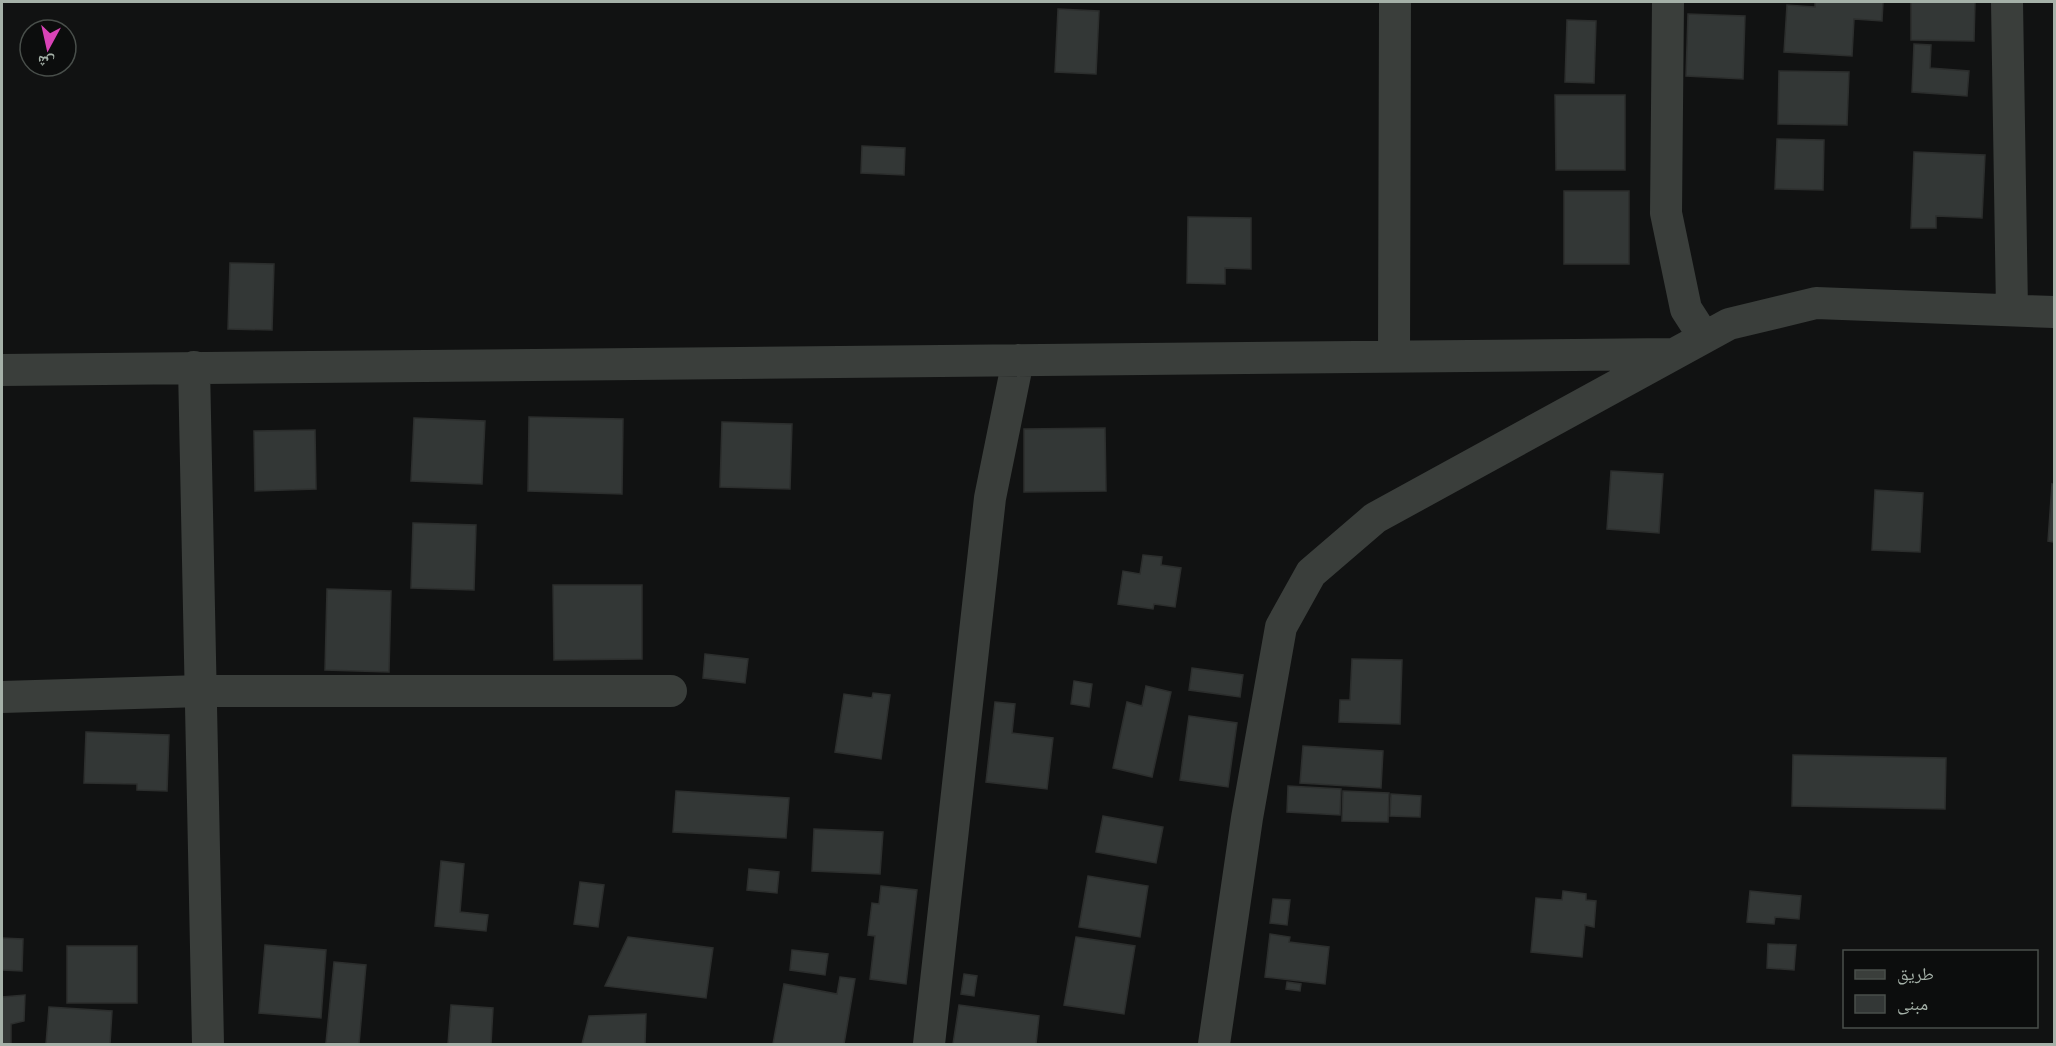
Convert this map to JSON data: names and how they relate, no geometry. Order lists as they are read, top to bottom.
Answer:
{
  "legend": ["طريق", "مبنى"],
  "north": "bottom"
}
